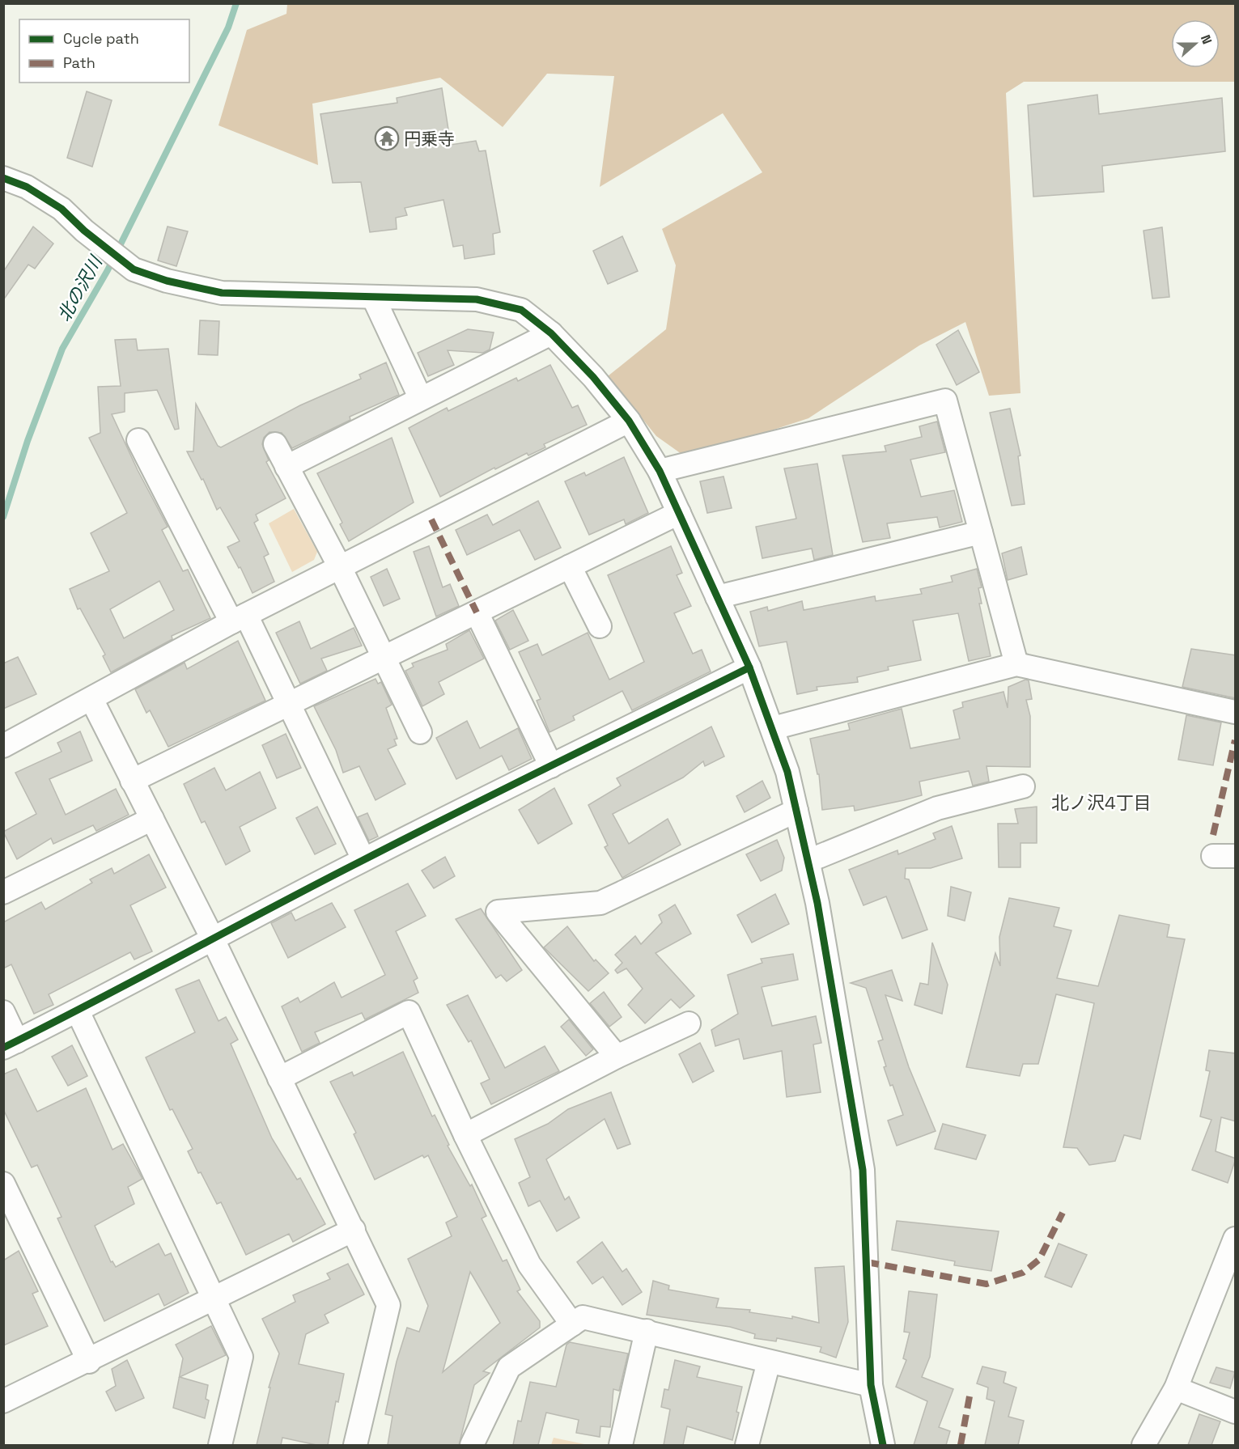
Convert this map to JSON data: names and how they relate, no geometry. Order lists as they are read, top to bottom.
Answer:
{
  "districts": ["北ノ沢4丁目"],
  "water": ["北の沢川"],
  "places": {
    "temple": ["円乗寺"]
  },
  "legend": ["Cycle path", "Path"],
  "north": "right"
}
